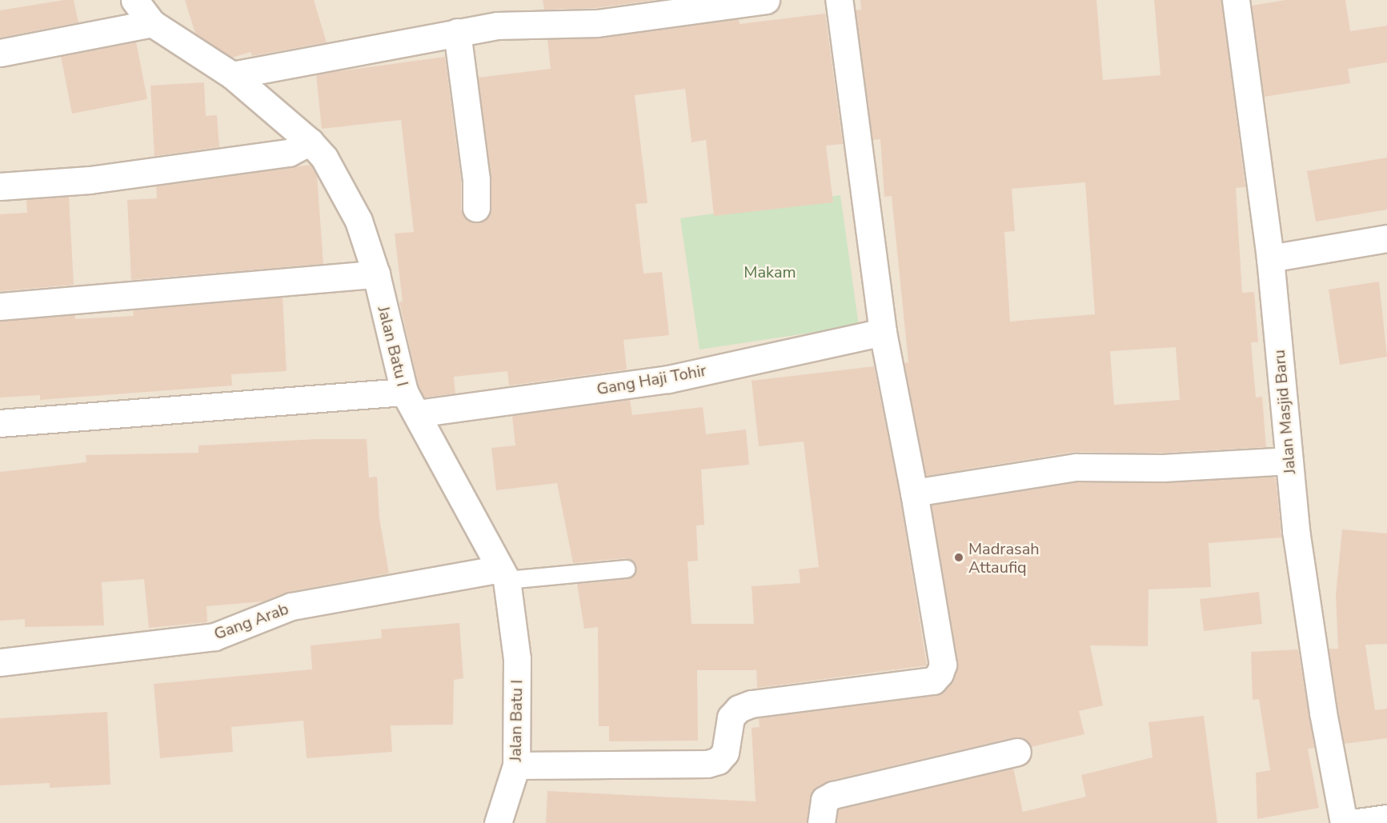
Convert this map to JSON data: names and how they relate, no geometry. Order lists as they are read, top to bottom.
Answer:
{
  "streets": {
    "street": [
      "Jalan Batu I",
      "Gang Haji Tohir",
      "Jalan Masjid Baru",
      "Gang Arab"
    ]
  },
  "crossings": [
    ["Jalan Batu I", "Gang Haji Tohir"],
    ["Jalan Batu I", "Gang Arab"]
  ],
  "parks": ["Makam"],
  "places": ["Madrasah Attaufiq"]
}
